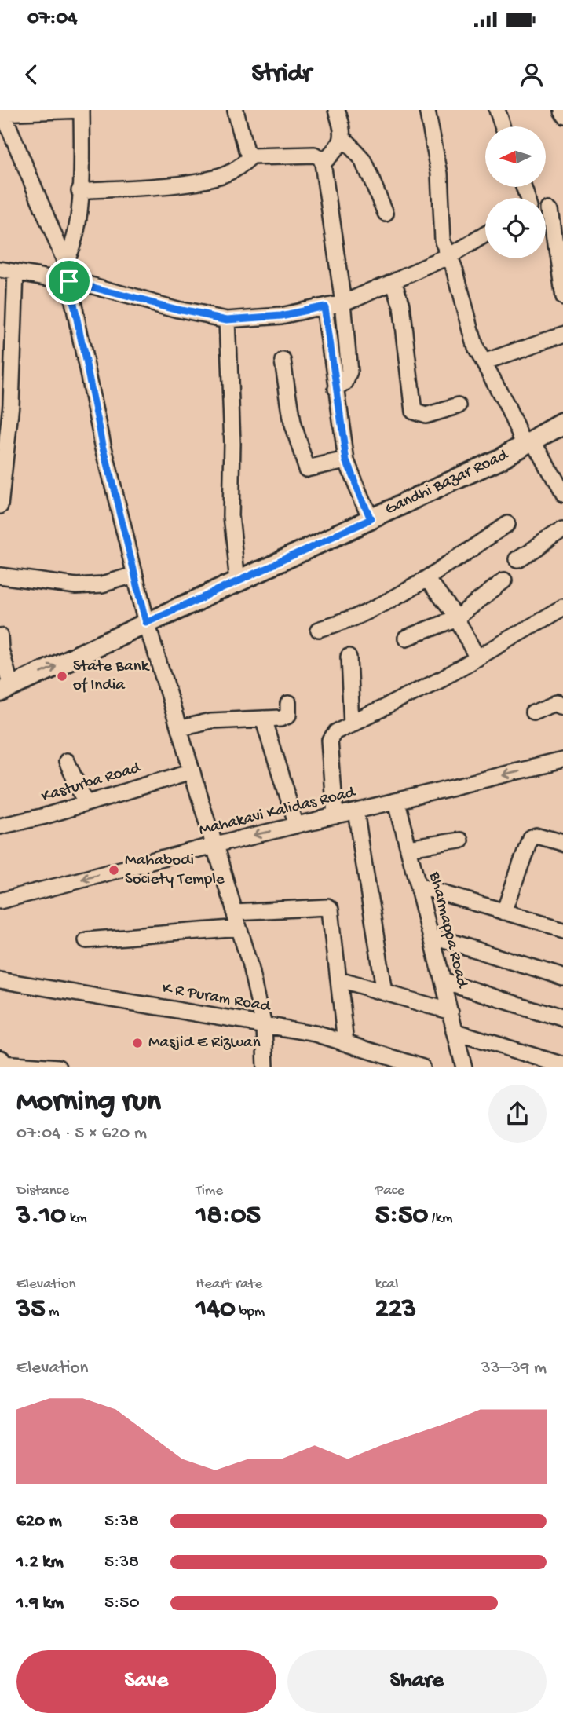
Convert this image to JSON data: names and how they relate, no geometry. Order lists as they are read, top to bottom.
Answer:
{
  "streets": {
    "main road": ["Gandhi Bazar Road"],
    "street": [
      "Kasturba Road",
      "Mahakavi Kalidas Road",
      "Bharmappa Road",
      "K R Puram Road"
    ]
  },
  "crossings": [
    ["Mahakavi Kalidas Road", "Bharmappa Road"]
  ],
  "places": ["State Bank of India", "Mahabodi Society Temple", "Masjid E Rizwan"],
  "north": "left",
  "page": {
    "status": "07:04",
    "header": "Stridr",
    "heading": ["Morning run", "07:04 · 5 × 620 m"],
    "stats": [
      ["Distance", "3.10 km"],
      ["Time", "18:05"],
      ["Pace", "5:50 /km"],
      ["Elevation", "35 m"],
      ["Heart rate", "140 bpm"],
      ["kcal", "223"]
    ],
    "chart": ["Elevation", "33–39 m"],
    "list": [
      {
        "name": "620 m",
        "note": "5:38"
      },
      {
        "name": "1.2 km",
        "note": "5:38"
      },
      {
        "name": "1.9 km",
        "note": "5:50"
      }
    ],
    "buttons": ["Save", "Share"]
  }
}
